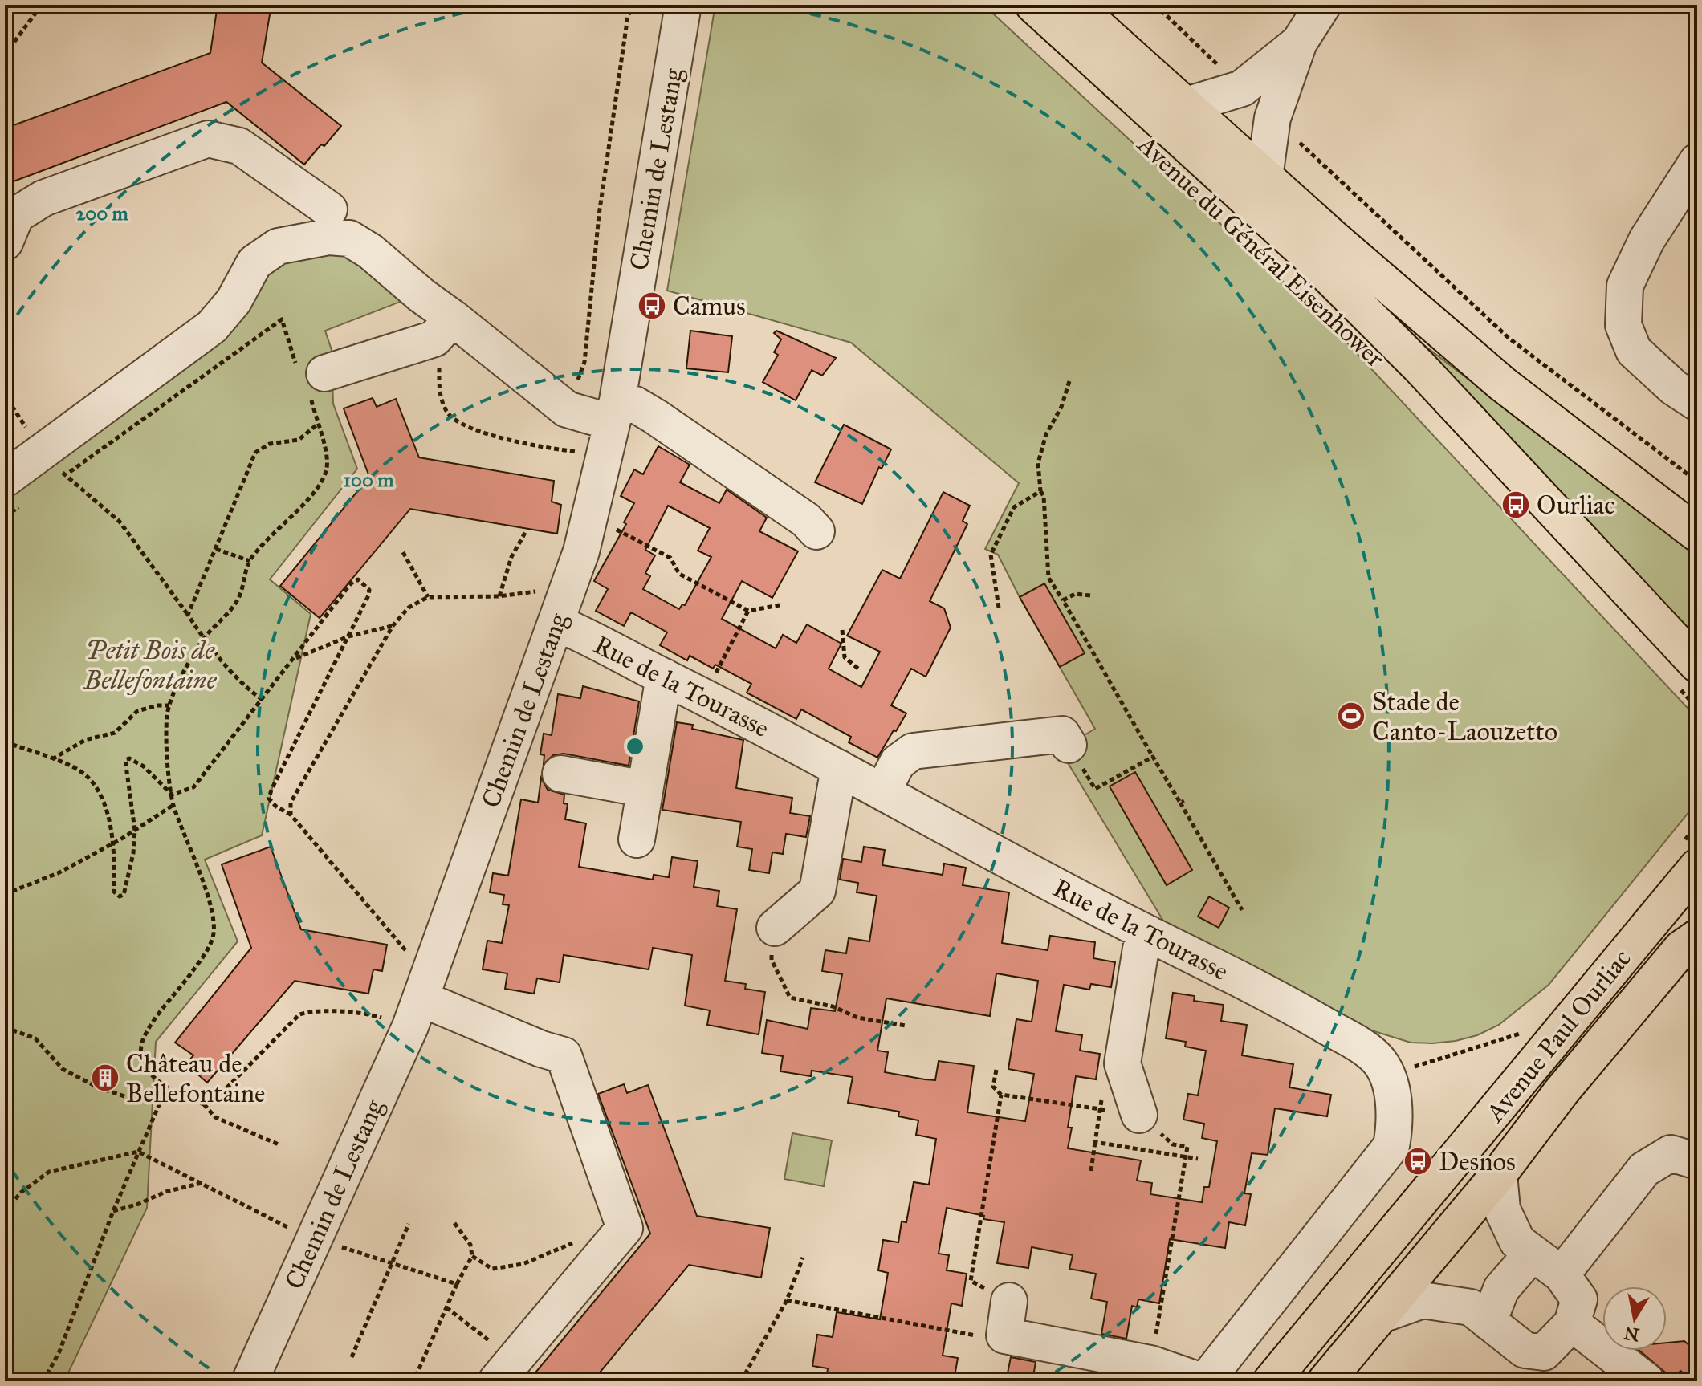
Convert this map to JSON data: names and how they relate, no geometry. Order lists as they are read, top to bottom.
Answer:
{
  "streets": {
    "main road": ["Avenue du Général Eisenhower", "Avenue Paul Ourliac"],
    "street": ["Chemin de Lestang", "Rue de la Tourasse"]
  },
  "crossings": [
    ["Chemin de Lestang", "Rue de la Tourasse"]
  ],
  "parks": ["Petit Bois de Bellefontaine"],
  "places": {
    "bus stop": ["Camus", "Ourliac", "Desnos"],
    "sports": ["Stade de Canto-Laouzetto"],
    "building": ["Château de Bellefontaine"]
  },
  "north": "bottom",
  "rings": ["200 m", "100 m"]
}
